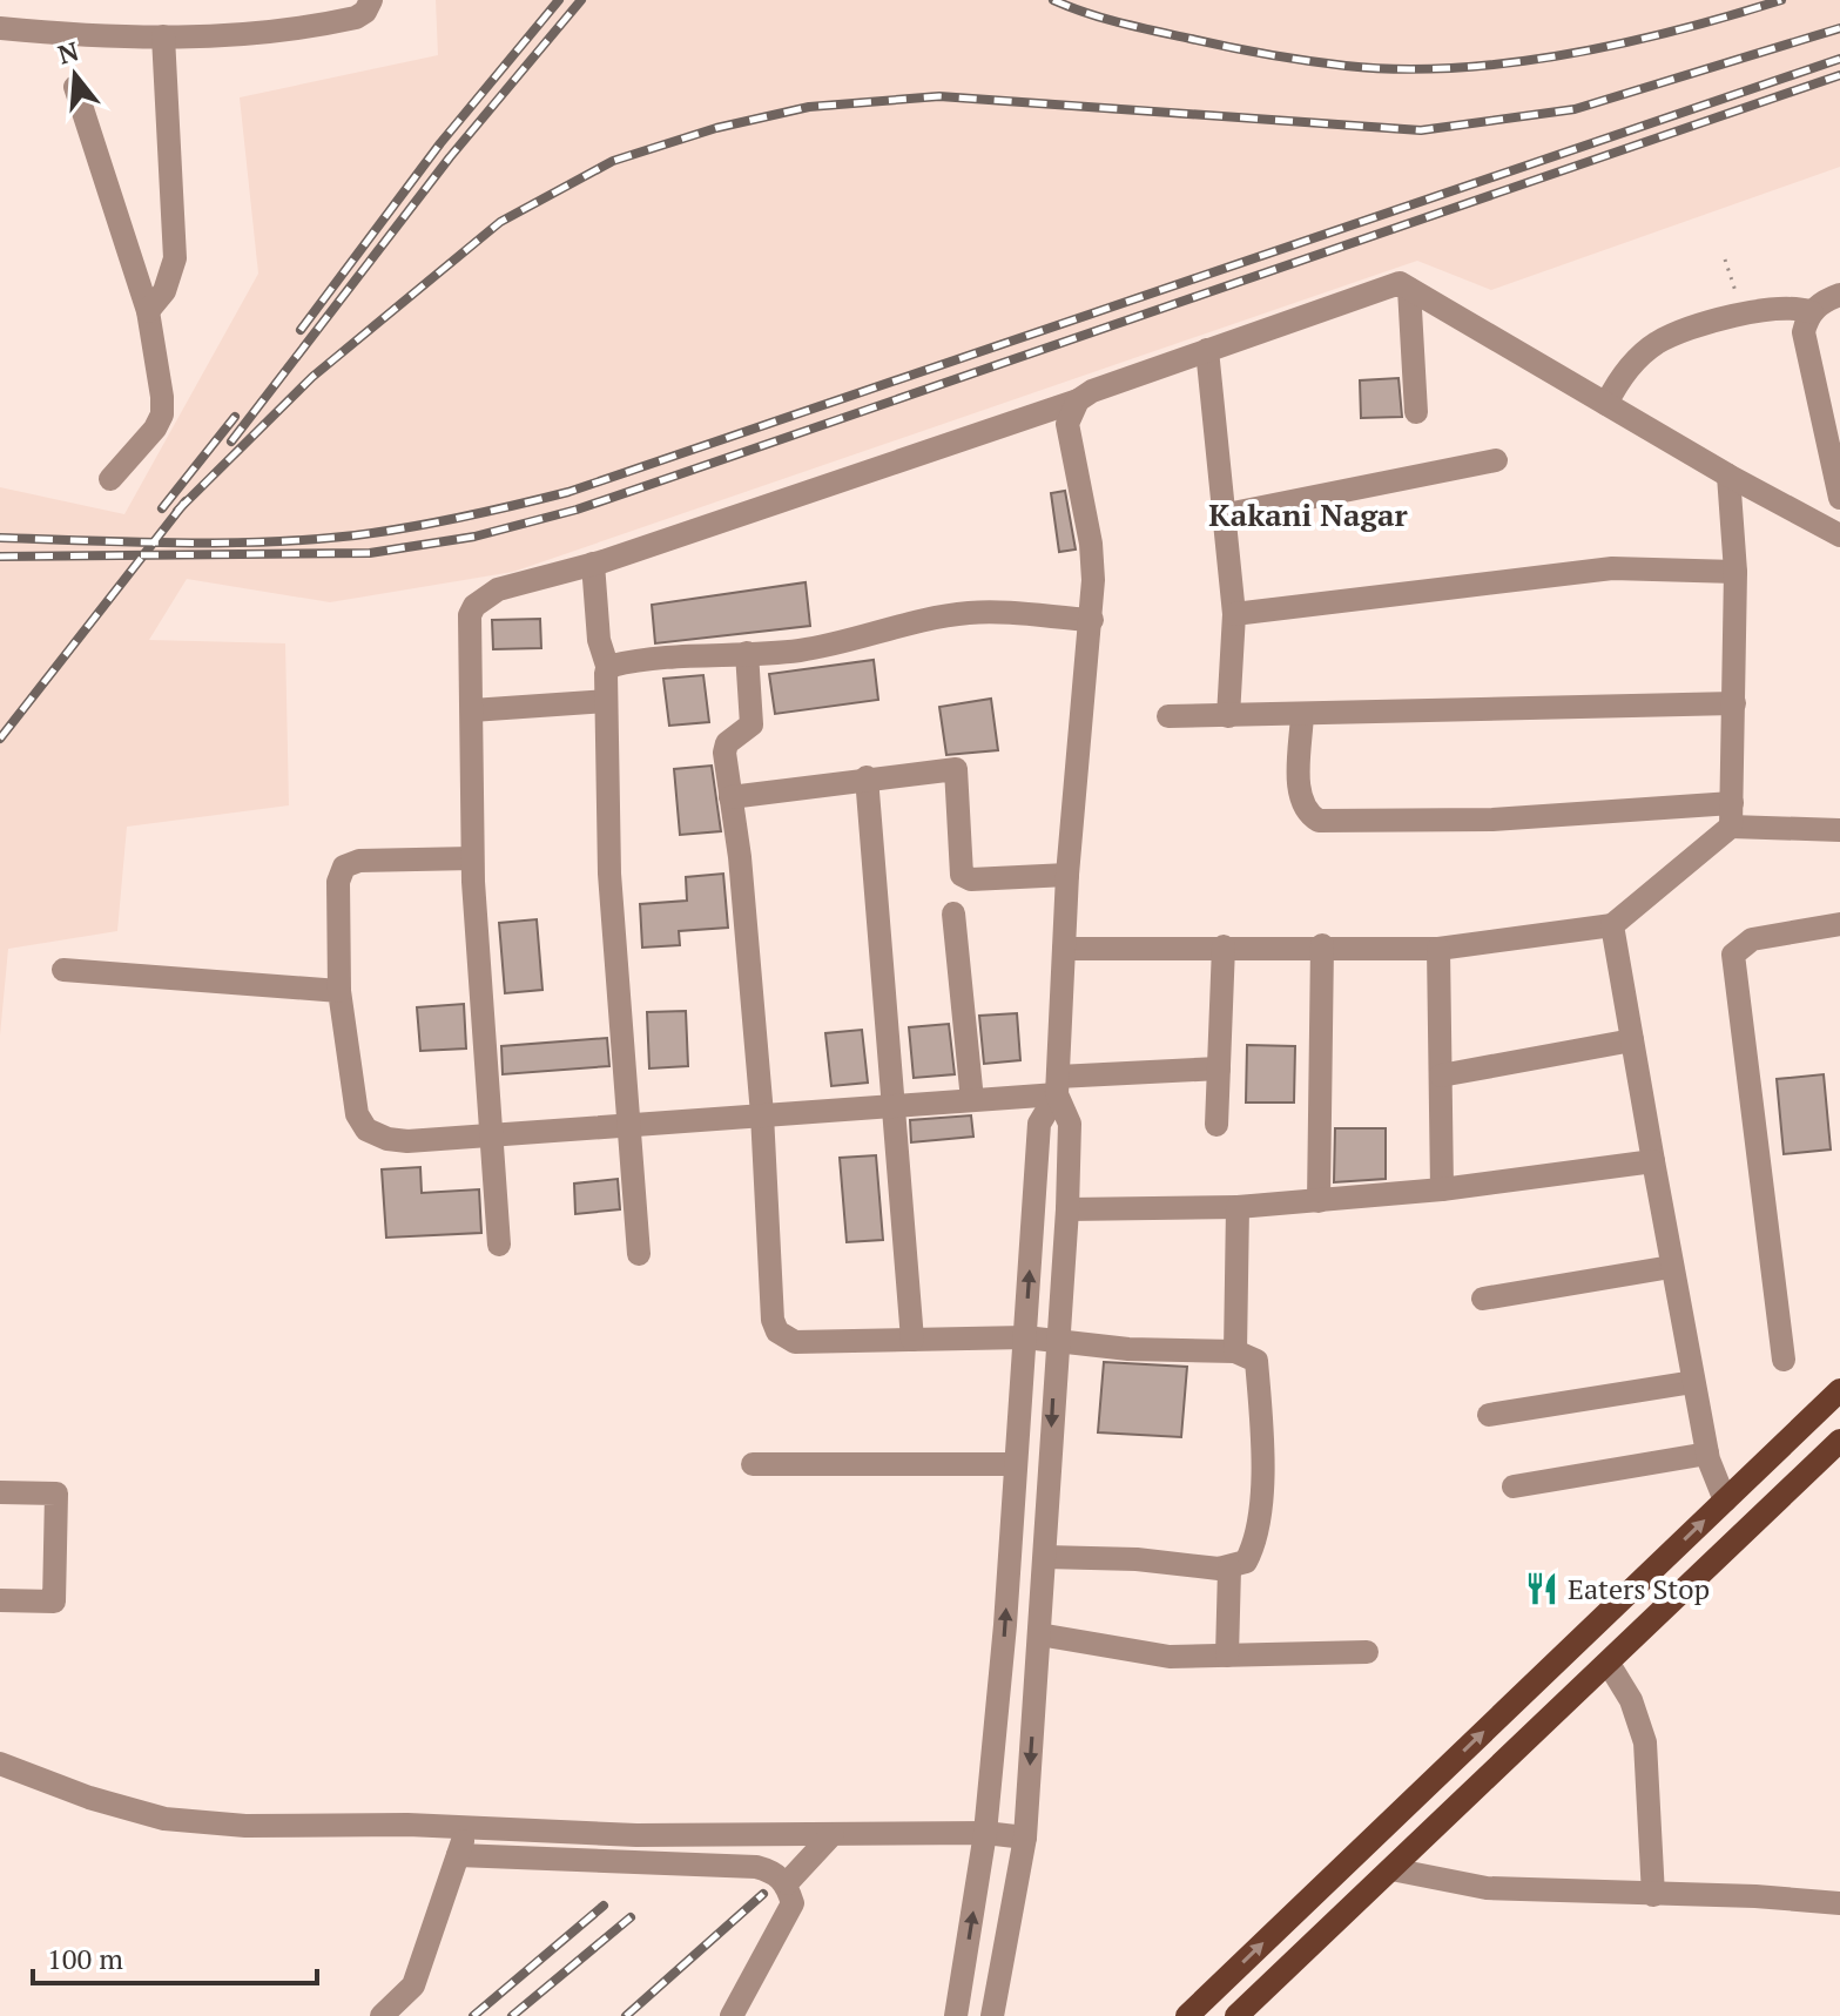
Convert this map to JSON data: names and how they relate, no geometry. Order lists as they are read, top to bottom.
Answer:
{
  "districts": ["Kakani Nagar"],
  "places": {
    "restaurant": ["Eaters Stop"]
  },
  "scale_bar": "100 m",
  "north": "top"
}
